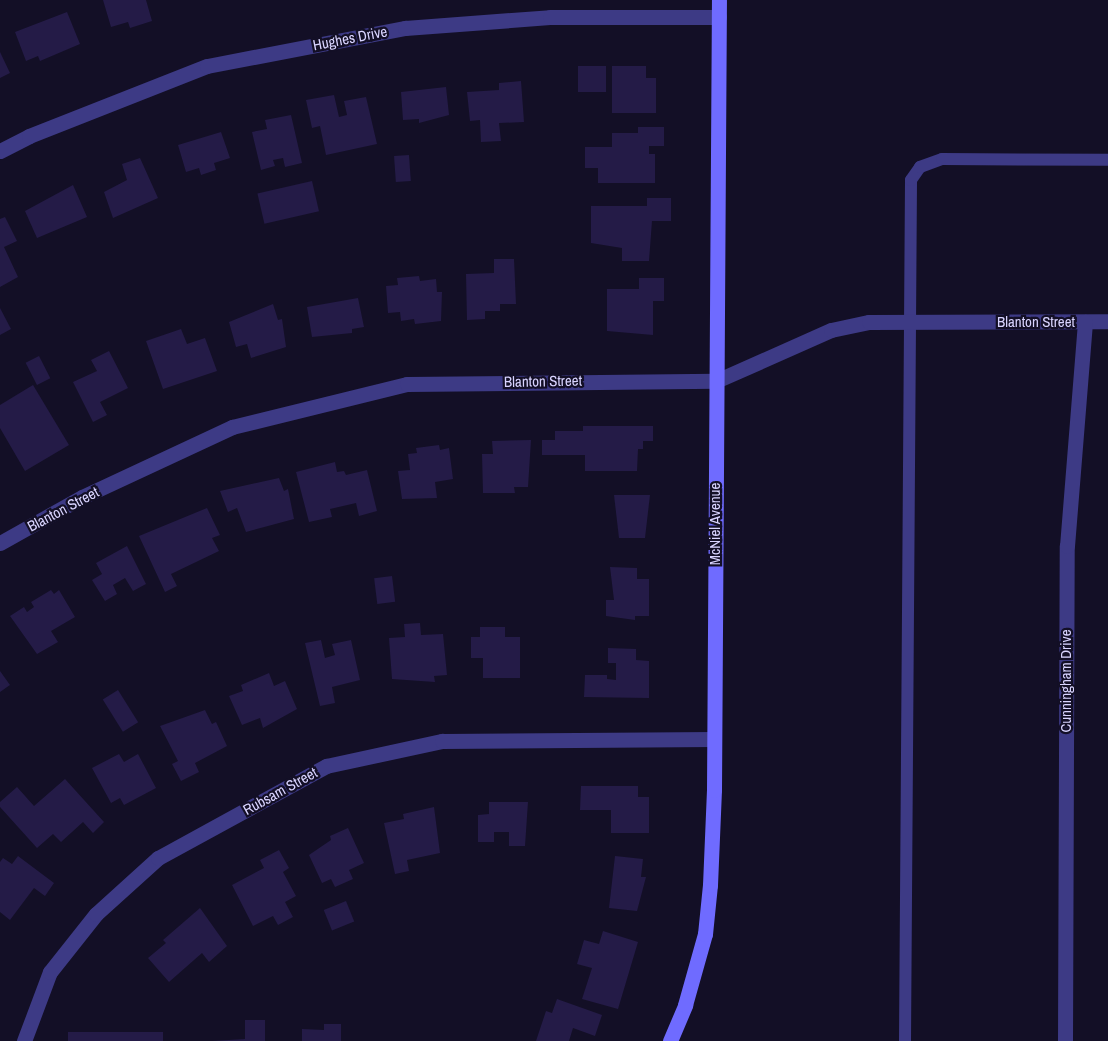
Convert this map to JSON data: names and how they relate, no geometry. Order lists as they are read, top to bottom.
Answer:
{
  "streets": {
    "street": [
      "Hughes Drive",
      "Blanton Street",
      "McNiel Avenue",
      "Cunningham Drive",
      "Rubsam Street"
    ]
  },
  "crossings": [
    ["Hughes Drive", "McNiel Avenue"],
    ["Blanton Street", "McNiel Avenue"],
    ["Blanton Street", "Cunningham Drive"],
    ["McNiel Avenue", "Rubsam Street"]
  ]
}
